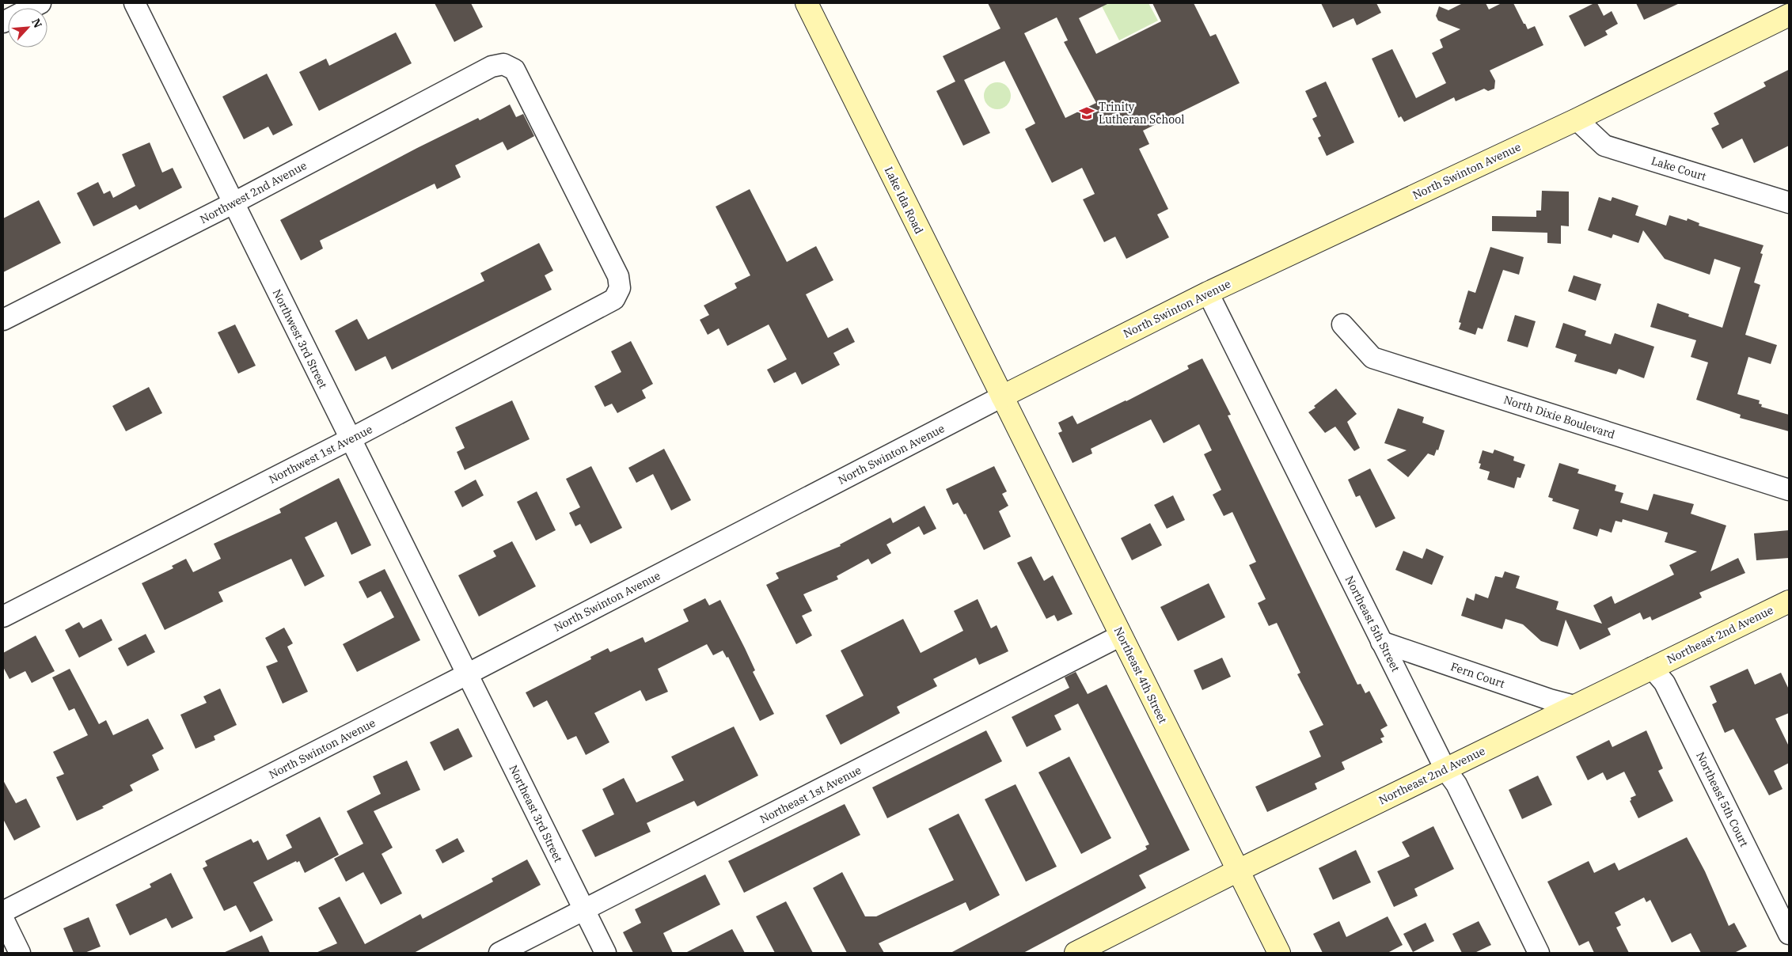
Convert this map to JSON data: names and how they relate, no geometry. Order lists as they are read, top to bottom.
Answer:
{
  "streets": {
    "street": [
      "Lake Court",
      "North Swinton Avenue",
      "Northwest 2nd Avenue",
      "Lake Ida Road",
      "Northwest 3rd Street",
      "North Dixie Boulevard",
      "Northwest 1st Avenue",
      "Northeast 5th Street",
      "Northeast 2nd Avenue",
      "Northeast 4th Street",
      "Fern Court",
      "Northeast 1st Avenue",
      "Northeast 5th Court",
      "Northeast 3rd Street"
    ]
  },
  "crossings": [
    ["Lake Court", "North Swinton Avenue"],
    ["North Swinton Avenue", "Lake Ida Road"],
    ["North Swinton Avenue", "Northwest 3rd Street"],
    ["North Swinton Avenue", "Northeast 5th Street"],
    ["North Swinton Avenue", "Northeast 4th Street"],
    ["North Swinton Avenue", "Northeast 3rd Street"],
    ["Northwest 2nd Avenue", "Northwest 3rd Street"],
    ["Northwest 2nd Avenue", "Northwest 1st Avenue"],
    ["Lake Ida Road", "Northeast 4th Street"],
    ["Northwest 3rd Street", "Northwest 1st Avenue"],
    ["Northwest 3rd Street", "Northeast 3rd Street"],
    ["Northeast 5th Street", "Northeast 2nd Avenue"],
    ["Northeast 5th Street", "Fern Court"],
    ["Northeast 2nd Avenue", "Northeast 4th Street"],
    ["Northeast 2nd Avenue", "Fern Court"],
    ["Northeast 2nd Avenue", "Northeast 5th Court"],
    ["Northeast 4th Street", "Northeast 1st Avenue"],
    ["Northeast 1st Avenue", "Northeast 3rd Street"]
  ],
  "places": {
    "school or university": ["Trinity Lutheran School"]
  },
  "north": "top right"
}
